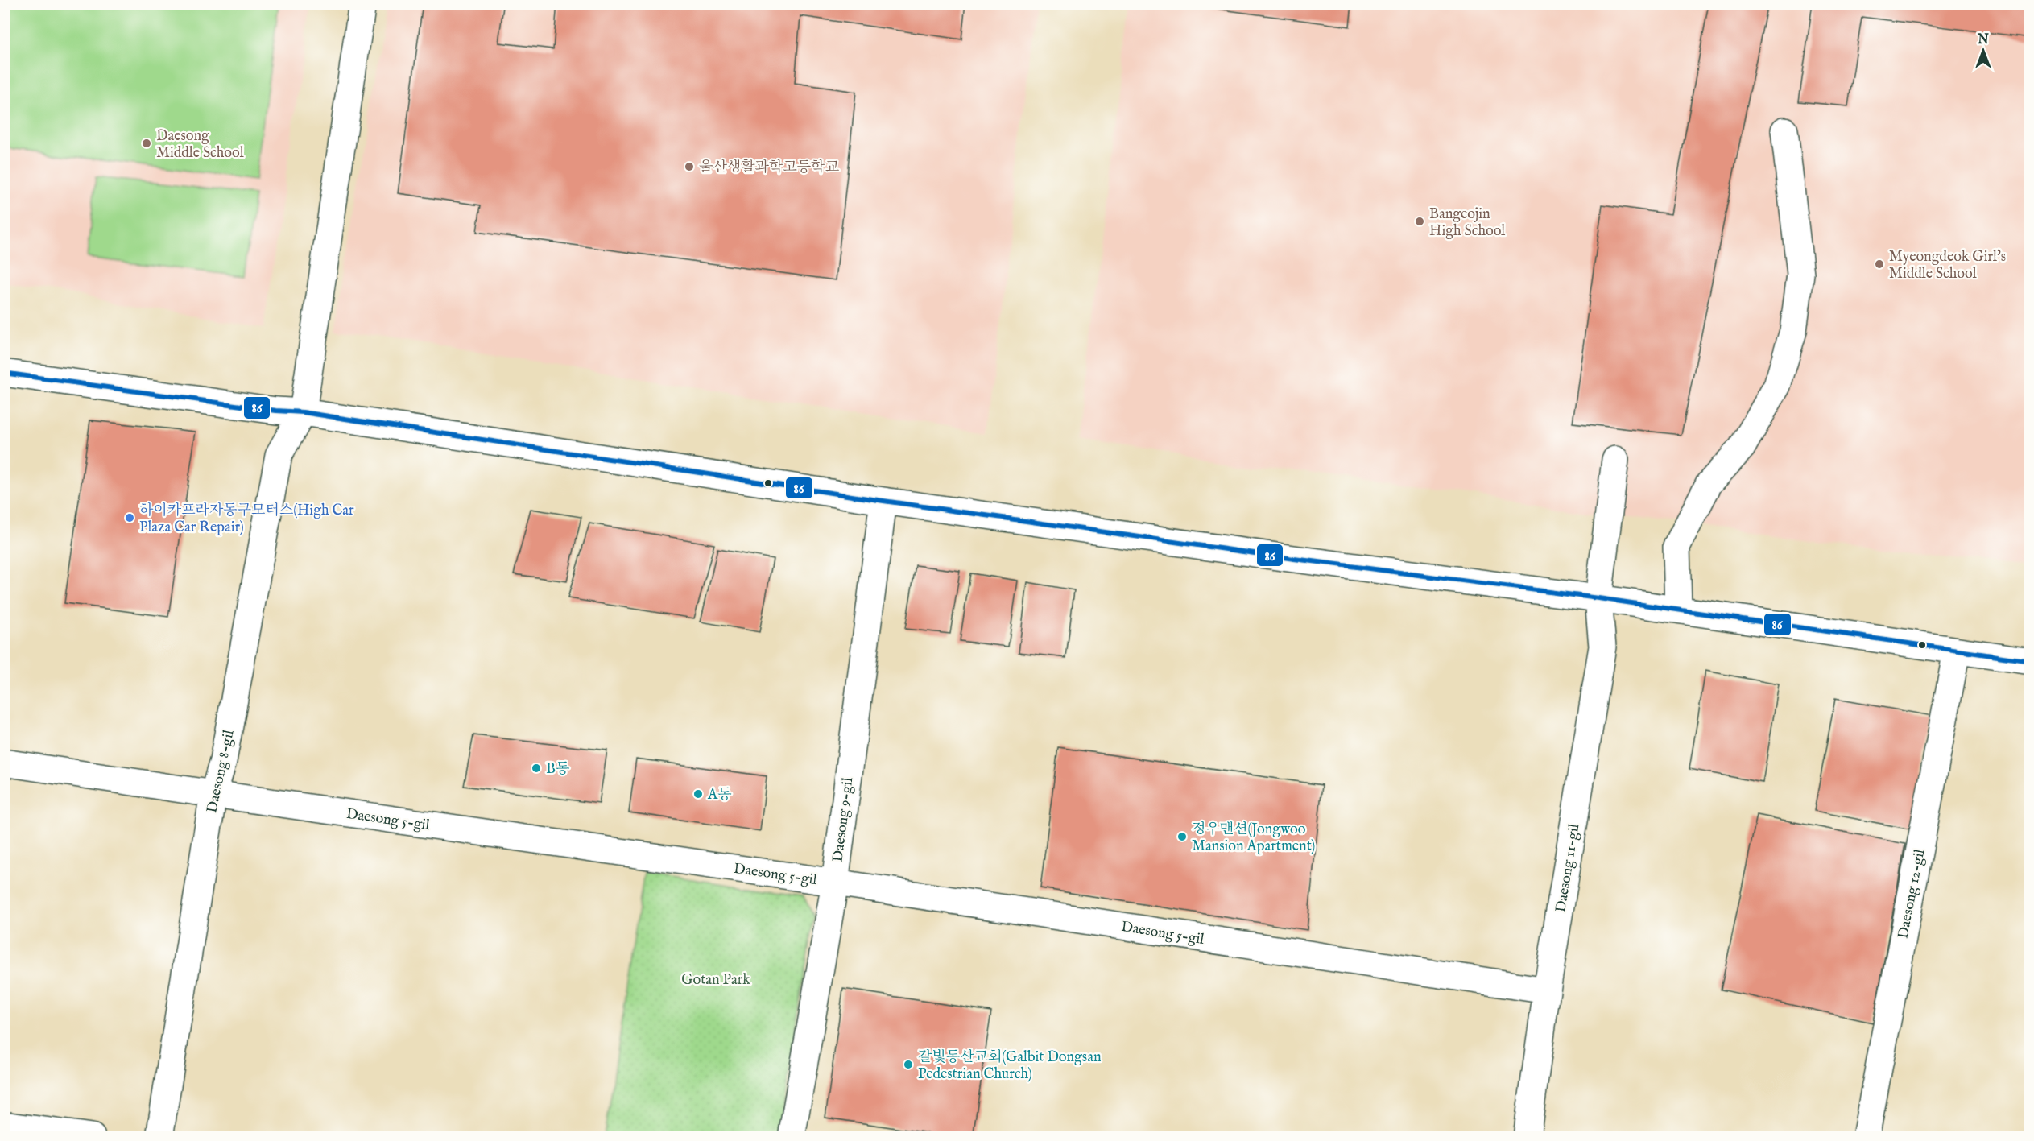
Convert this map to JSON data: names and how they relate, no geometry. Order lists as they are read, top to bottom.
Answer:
{
  "streets": {
    "street": [
      "Daesong 8-gil",
      "Daesong 5-gil",
      "Daesong 9-gil",
      "Daesong 11-gil",
      "Daesong 12-gil"
    ]
  },
  "crossings": [
    ["Daesong 8-gil", "Daesong 5-gil"],
    ["Daesong 5-gil", "Daesong 9-gil"],
    ["Daesong 5-gil", "Daesong 11-gil"]
  ],
  "parks": ["Gotan Park"],
  "places": [
    "Daesong Middle School",
    "울산생활과학고등학교",
    "Bangeojin High School",
    "Myeongdeok Girl's Middle School",
    "하이카프라자동구모터스(High Car Plaza Car Repair)",
    "B동",
    "A동",
    "정우맨션(Jongwoo Mansion Apartment)",
    "갈빛동산교회(Galbit Dongsan Pedestrian Church)"
  ],
  "lines": ["transit line 86"],
  "north": "top"
}
